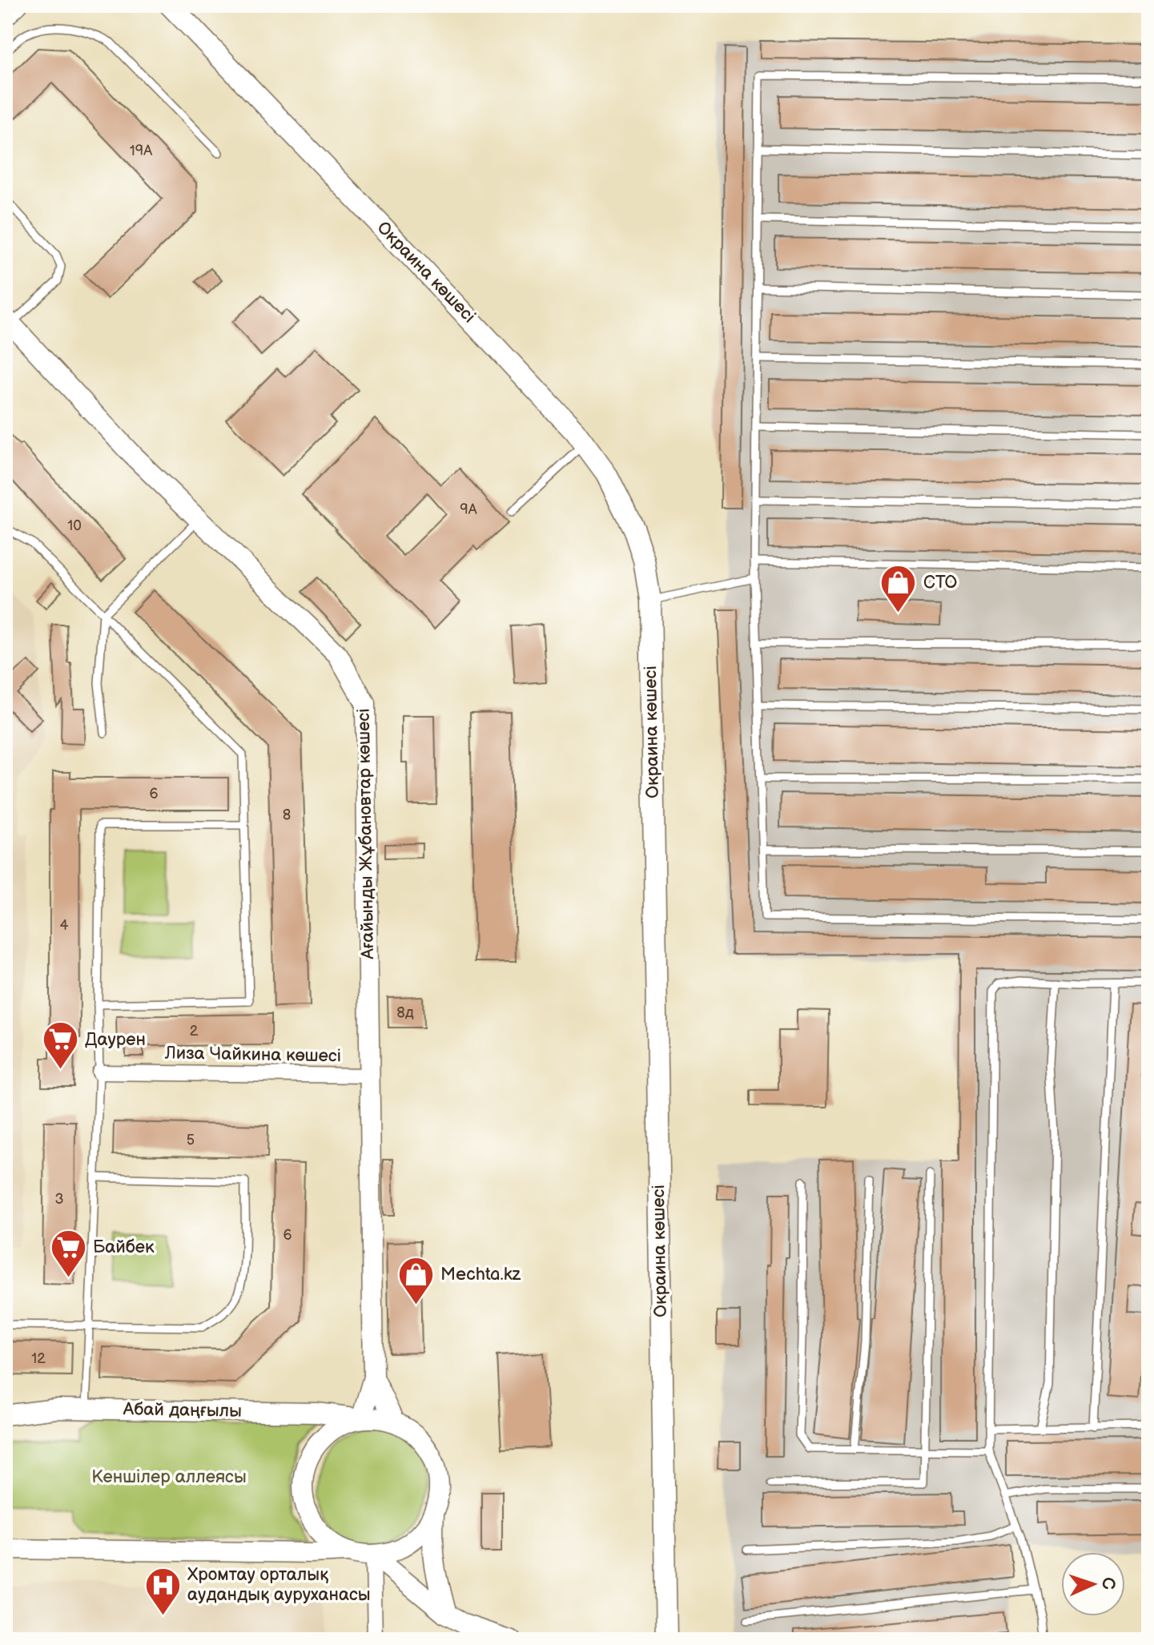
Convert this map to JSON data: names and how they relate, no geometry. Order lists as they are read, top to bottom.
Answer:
{
  "streets": {
    "main road": ["Окраина көшесі"],
    "street": ["Ағайынды Жұбановтар көшесі", "Лиза Чайкина көшесі", "Абай даңғылы"]
  },
  "crossings": [
    ["Ағайынды Жұбановтар көшесі", "Лиза Чайкина көшесі"]
  ],
  "parks": ["Кеншілер аллеясы"],
  "places": {
    "shop": ["СТО", "Mechta.kz"],
    "supermarket": ["Даурен", "Байбек"],
    "hospital": ["Хромтау орталық аудандық ауруханасы"]
  },
  "house_numbers": [
    "19А",
    "9А",
    "10",
    "6",
    "8",
    "4",
    "8д",
    "2",
    "5",
    "3",
    "6",
    "12"
  ],
  "north": "right"
}
